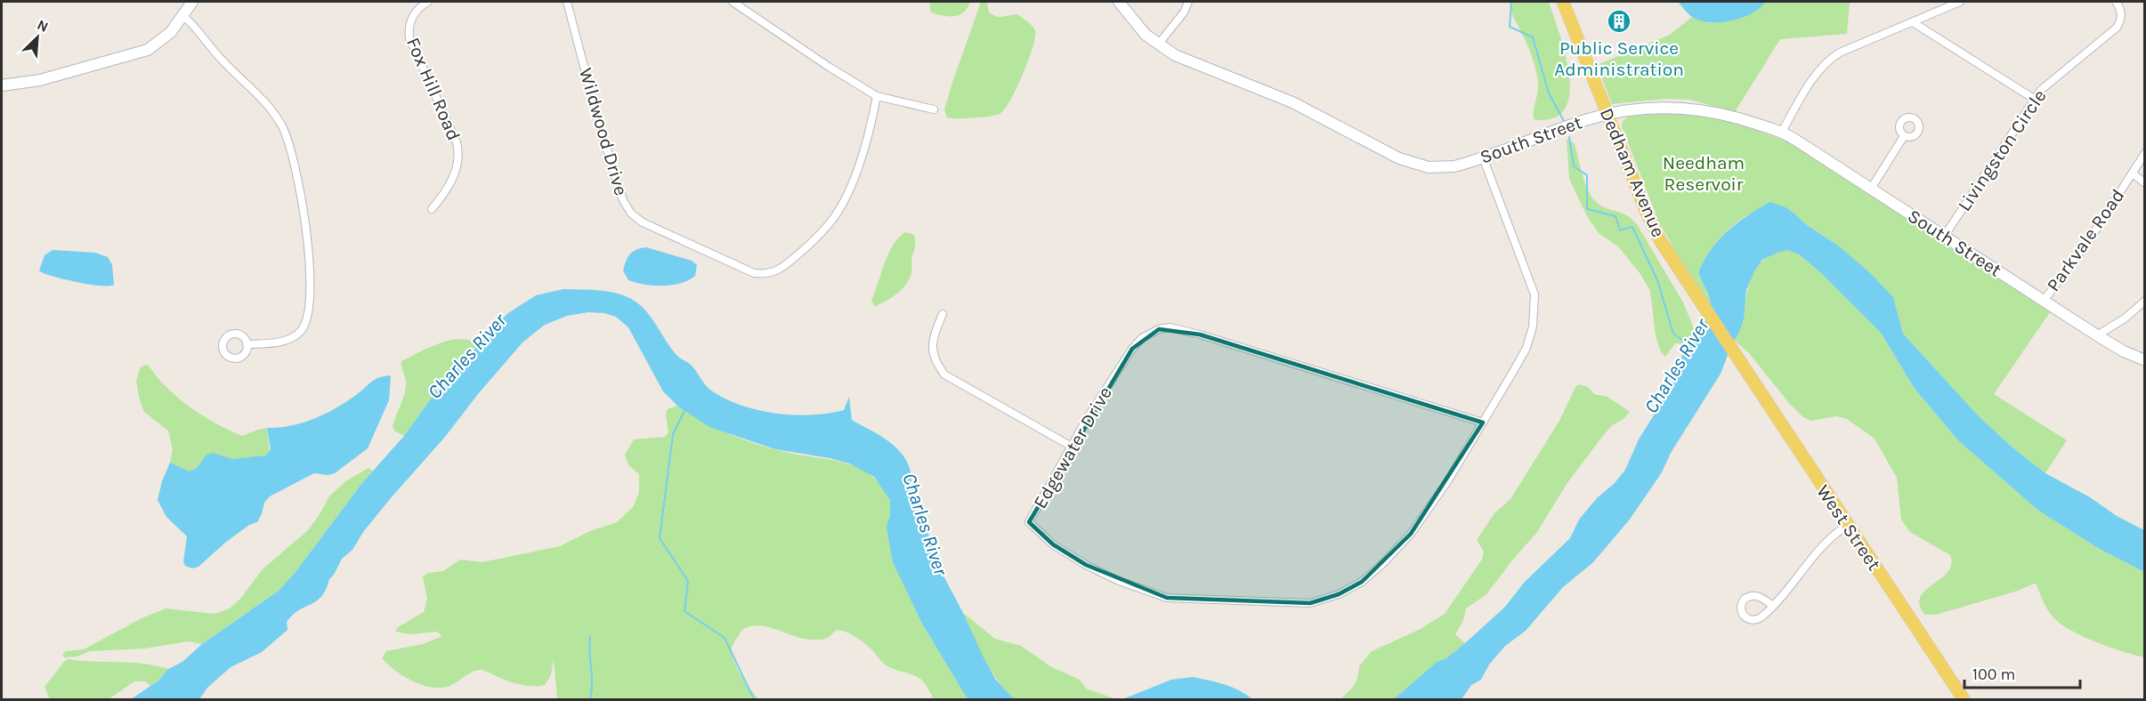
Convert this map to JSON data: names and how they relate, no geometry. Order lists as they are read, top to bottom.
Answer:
{
  "streets": {
    "main road": ["Dedham Avenue", "West Street"],
    "street": [
      "Fox Hill Road",
      "Wildwood Drive",
      "South Street",
      "Livingston Circle",
      "Parkvale Road",
      "Edgewater Drive"
    ]
  },
  "crossings": [
    ["South Street", "Livingston Circle"],
    ["South Street", "Dedham Avenue"],
    ["South Street", "Parkvale Road"],
    ["South Street", "Edgewater Drive"],
    ["Dedham Avenue", "West Street"]
  ],
  "water": ["Charles River"],
  "parks": ["Needham Reservoir"],
  "places": {
    "building": ["Public Service Administration"]
  },
  "scale_bar": "100 m",
  "north": "top right"
}
